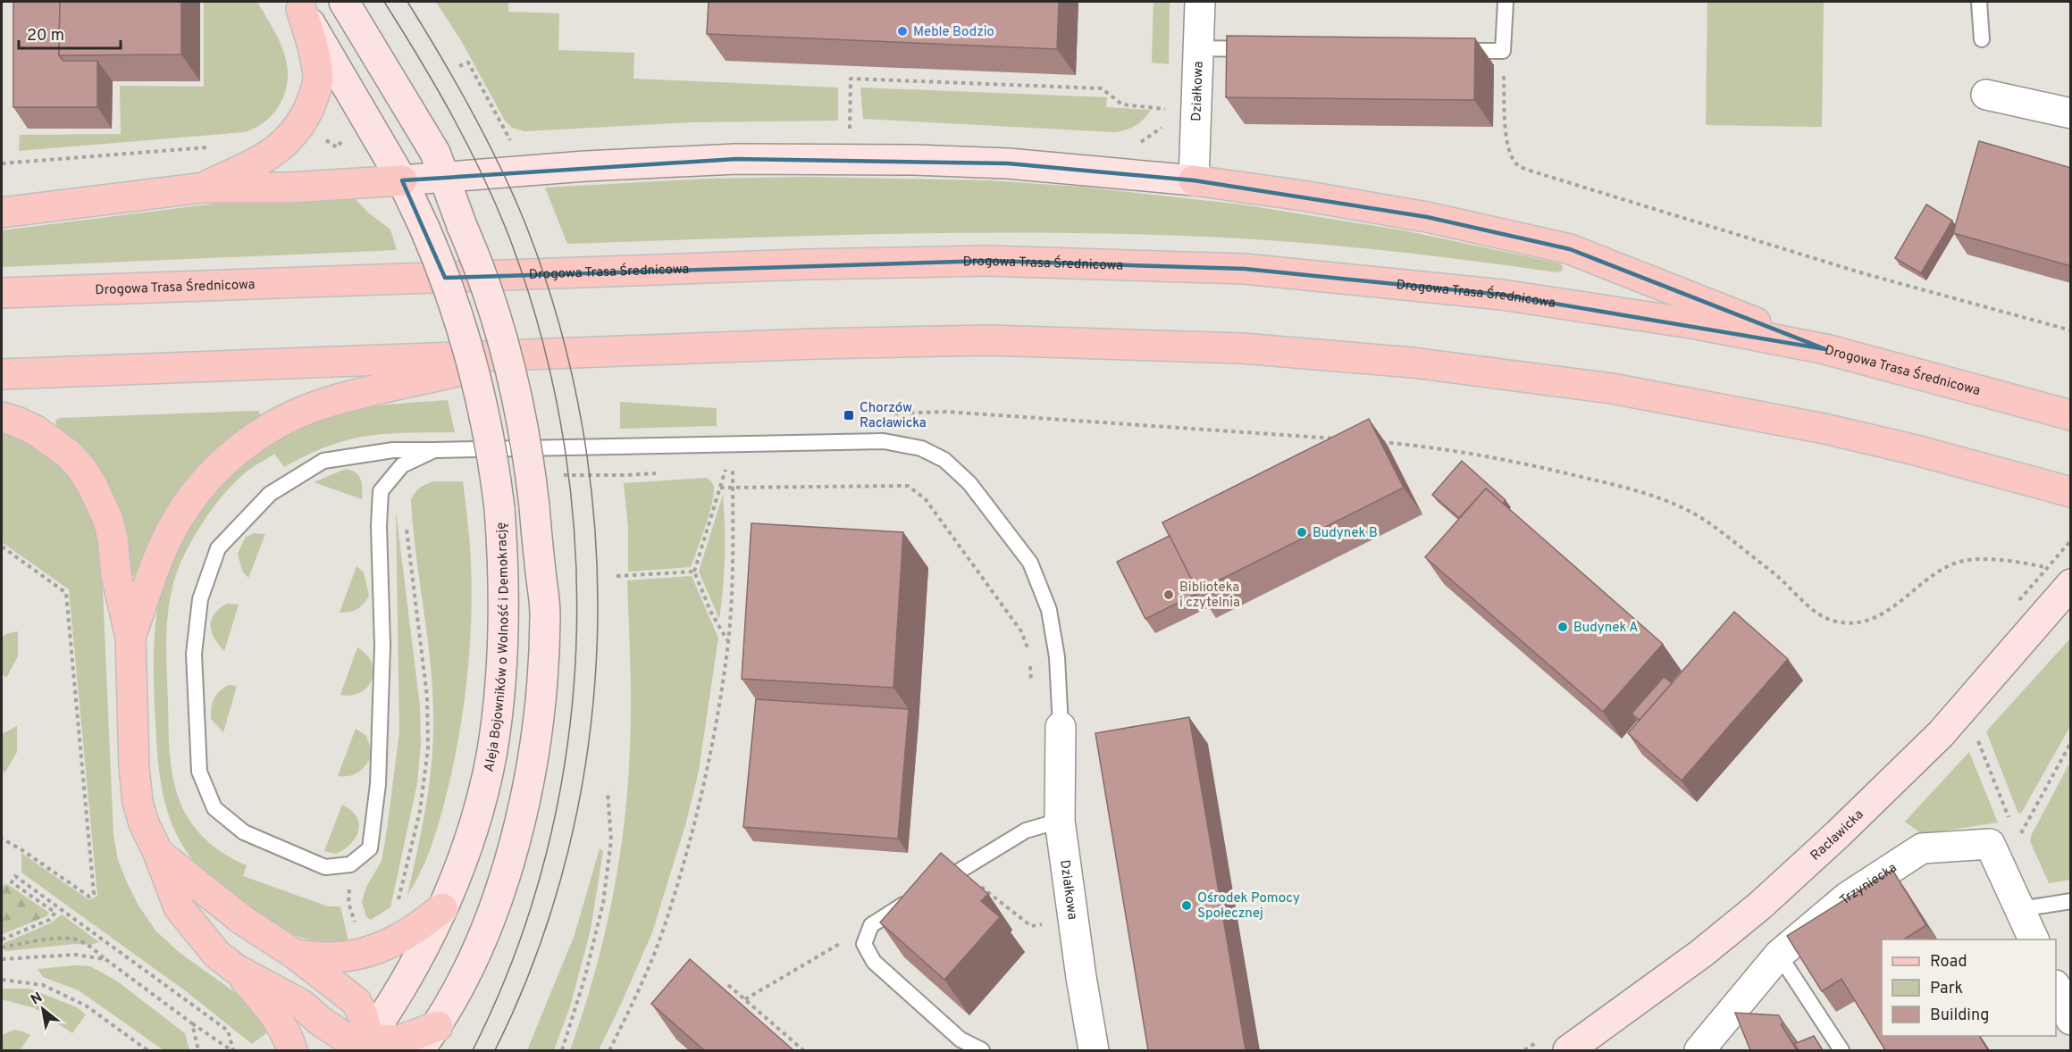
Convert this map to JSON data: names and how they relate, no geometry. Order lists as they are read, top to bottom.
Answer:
{
  "streets": {
    "main road": ["Drogowa Trasa Średnicowa"],
    "street": [
      "Działkowa",
      "Aleja Bojowników o Wolność i Demokrację",
      "Racławicka",
      "Trzyniecka"
    ]
  },
  "places": {
    "other": [
      "Meble Bodzio",
      "Budynek B",
      "Biblioteka i czytelnia",
      "Budynek A",
      "Ośrodek Pomocy Społecznej"
    ],
    "transit": ["Chorzów Racławicka"]
  },
  "legend": ["Road", "Park", "Building"],
  "scale_bar": "20 m",
  "north": "top left"
}
